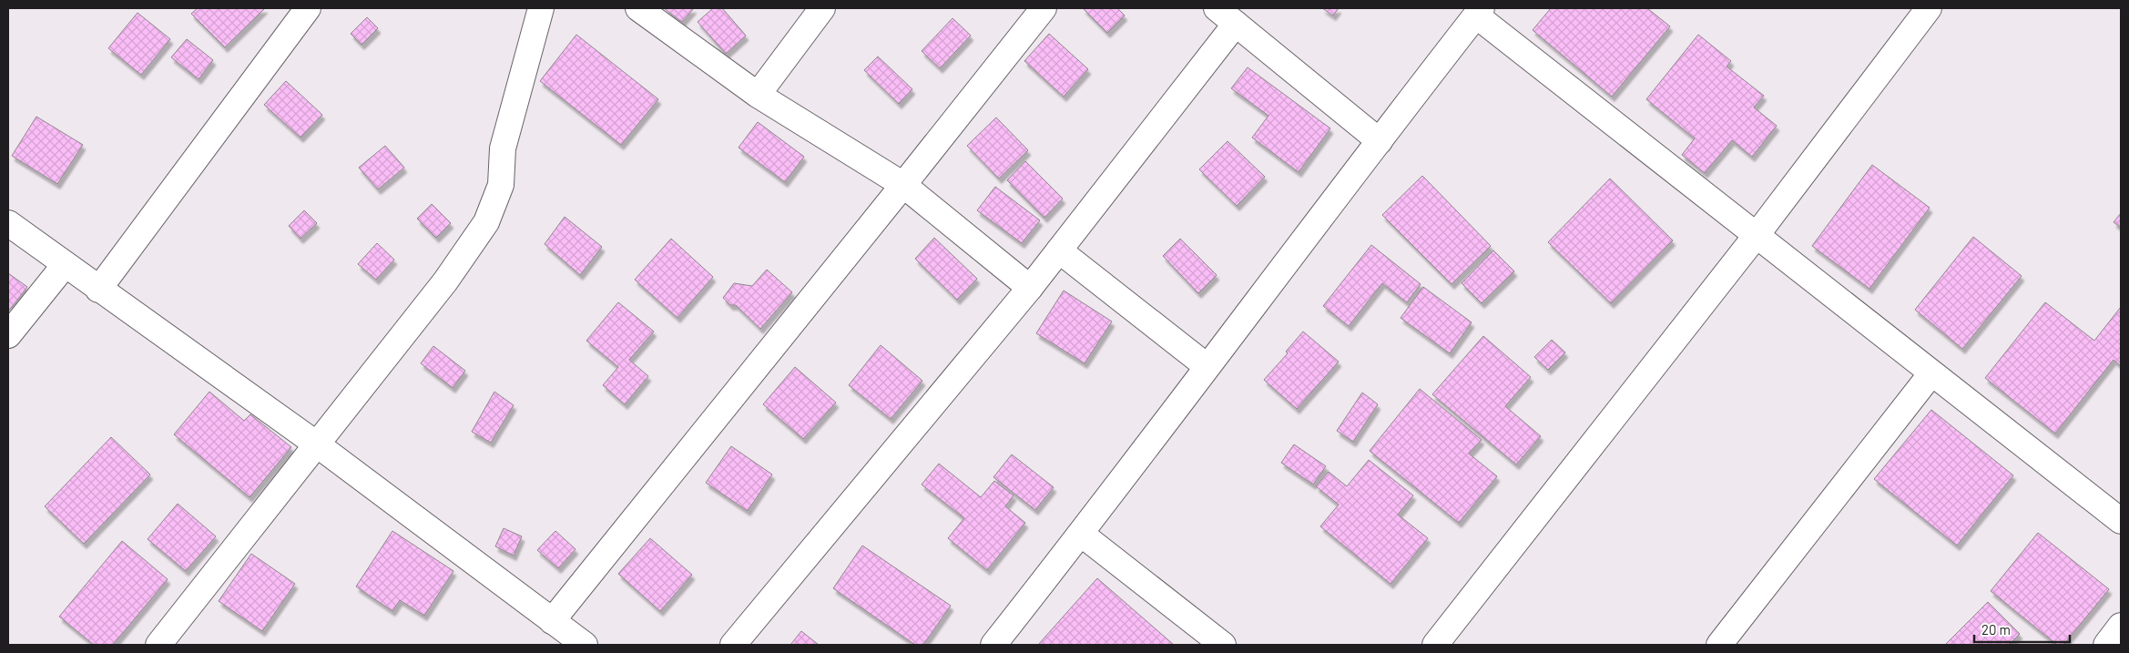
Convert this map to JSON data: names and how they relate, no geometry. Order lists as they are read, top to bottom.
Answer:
{
  "scale_bar": "20 m"
}
